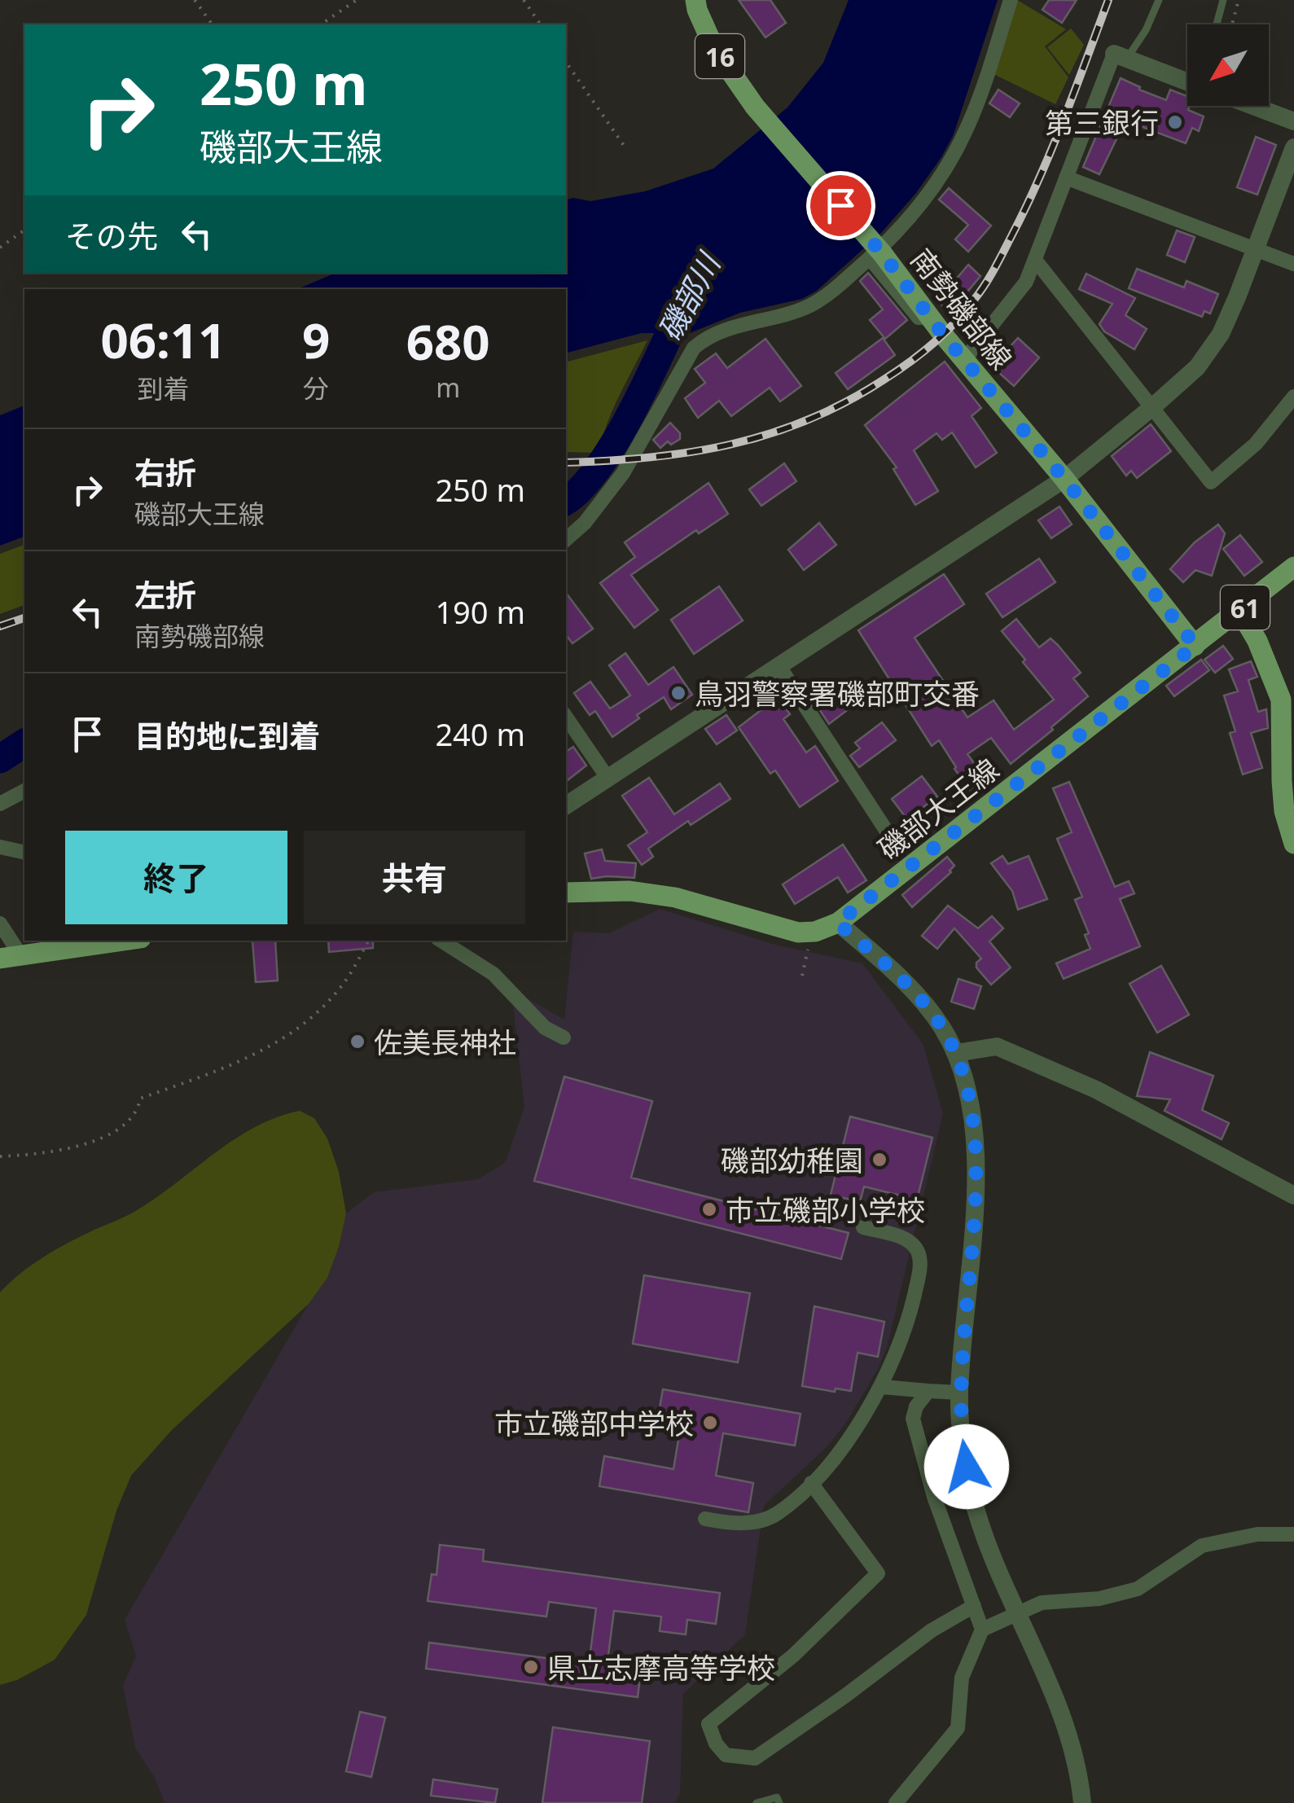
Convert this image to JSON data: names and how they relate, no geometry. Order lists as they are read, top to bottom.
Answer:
{
  "streets": {
    "main road": [
      "16",
      "南勢磯部線",
      "61",
      "磯部大王線"
    ]
  },
  "crossings": [
    ["南勢磯部線", "磯部大王線"]
  ],
  "water": ["磯部川"],
  "places": [
    "第三銀行",
    "鳥羽警察署磯部町交番",
    "佐美長神社",
    "磯部幼稚園",
    "市立磯部小学校",
    "市立磯部中学校",
    "県立志摩高等学校"
  ],
  "north": "bottom left",
  "page": {
    "turn": ["250 m", "磯部大王線"],
    "then": "その先",
    "eta": [
      "06:11",
      "到着",
      "9",
      "分",
      "680",
      "m"
    ],
    "list": [
      {
        "name": "右折",
        "note": "磯部大王線",
        "value": "250 m"
      },
      {
        "name": "左折",
        "note": "南勢磯部線",
        "value": "190 m"
      },
      {
        "name": "目的地に到着",
        "value": "240 m"
      }
    ],
    "buttons": ["終了", "共有"]
  }
}
